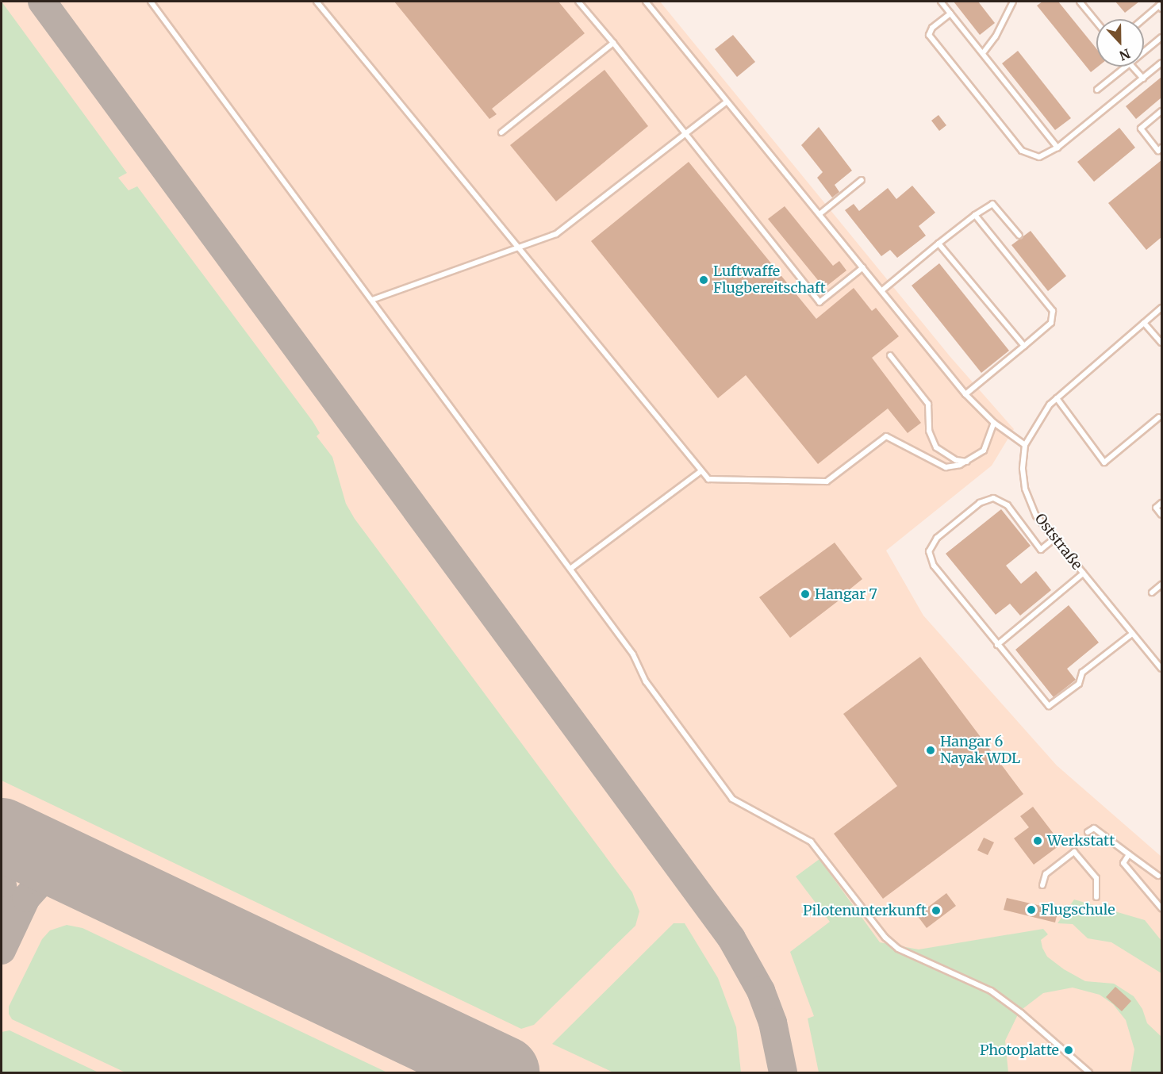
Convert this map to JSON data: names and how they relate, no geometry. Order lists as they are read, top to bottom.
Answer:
{
  "streets": {
    "lane": ["Oststraße"]
  },
  "places": [
    "Luftwaffe Flugbereitschaft",
    "Hangar 7",
    "Hangar 6 Nayak WDL",
    "Werkstatt",
    "Flugschule",
    "Pilotenunterkunft",
    "Photoplatte"
  ],
  "north": "bottom"
}
